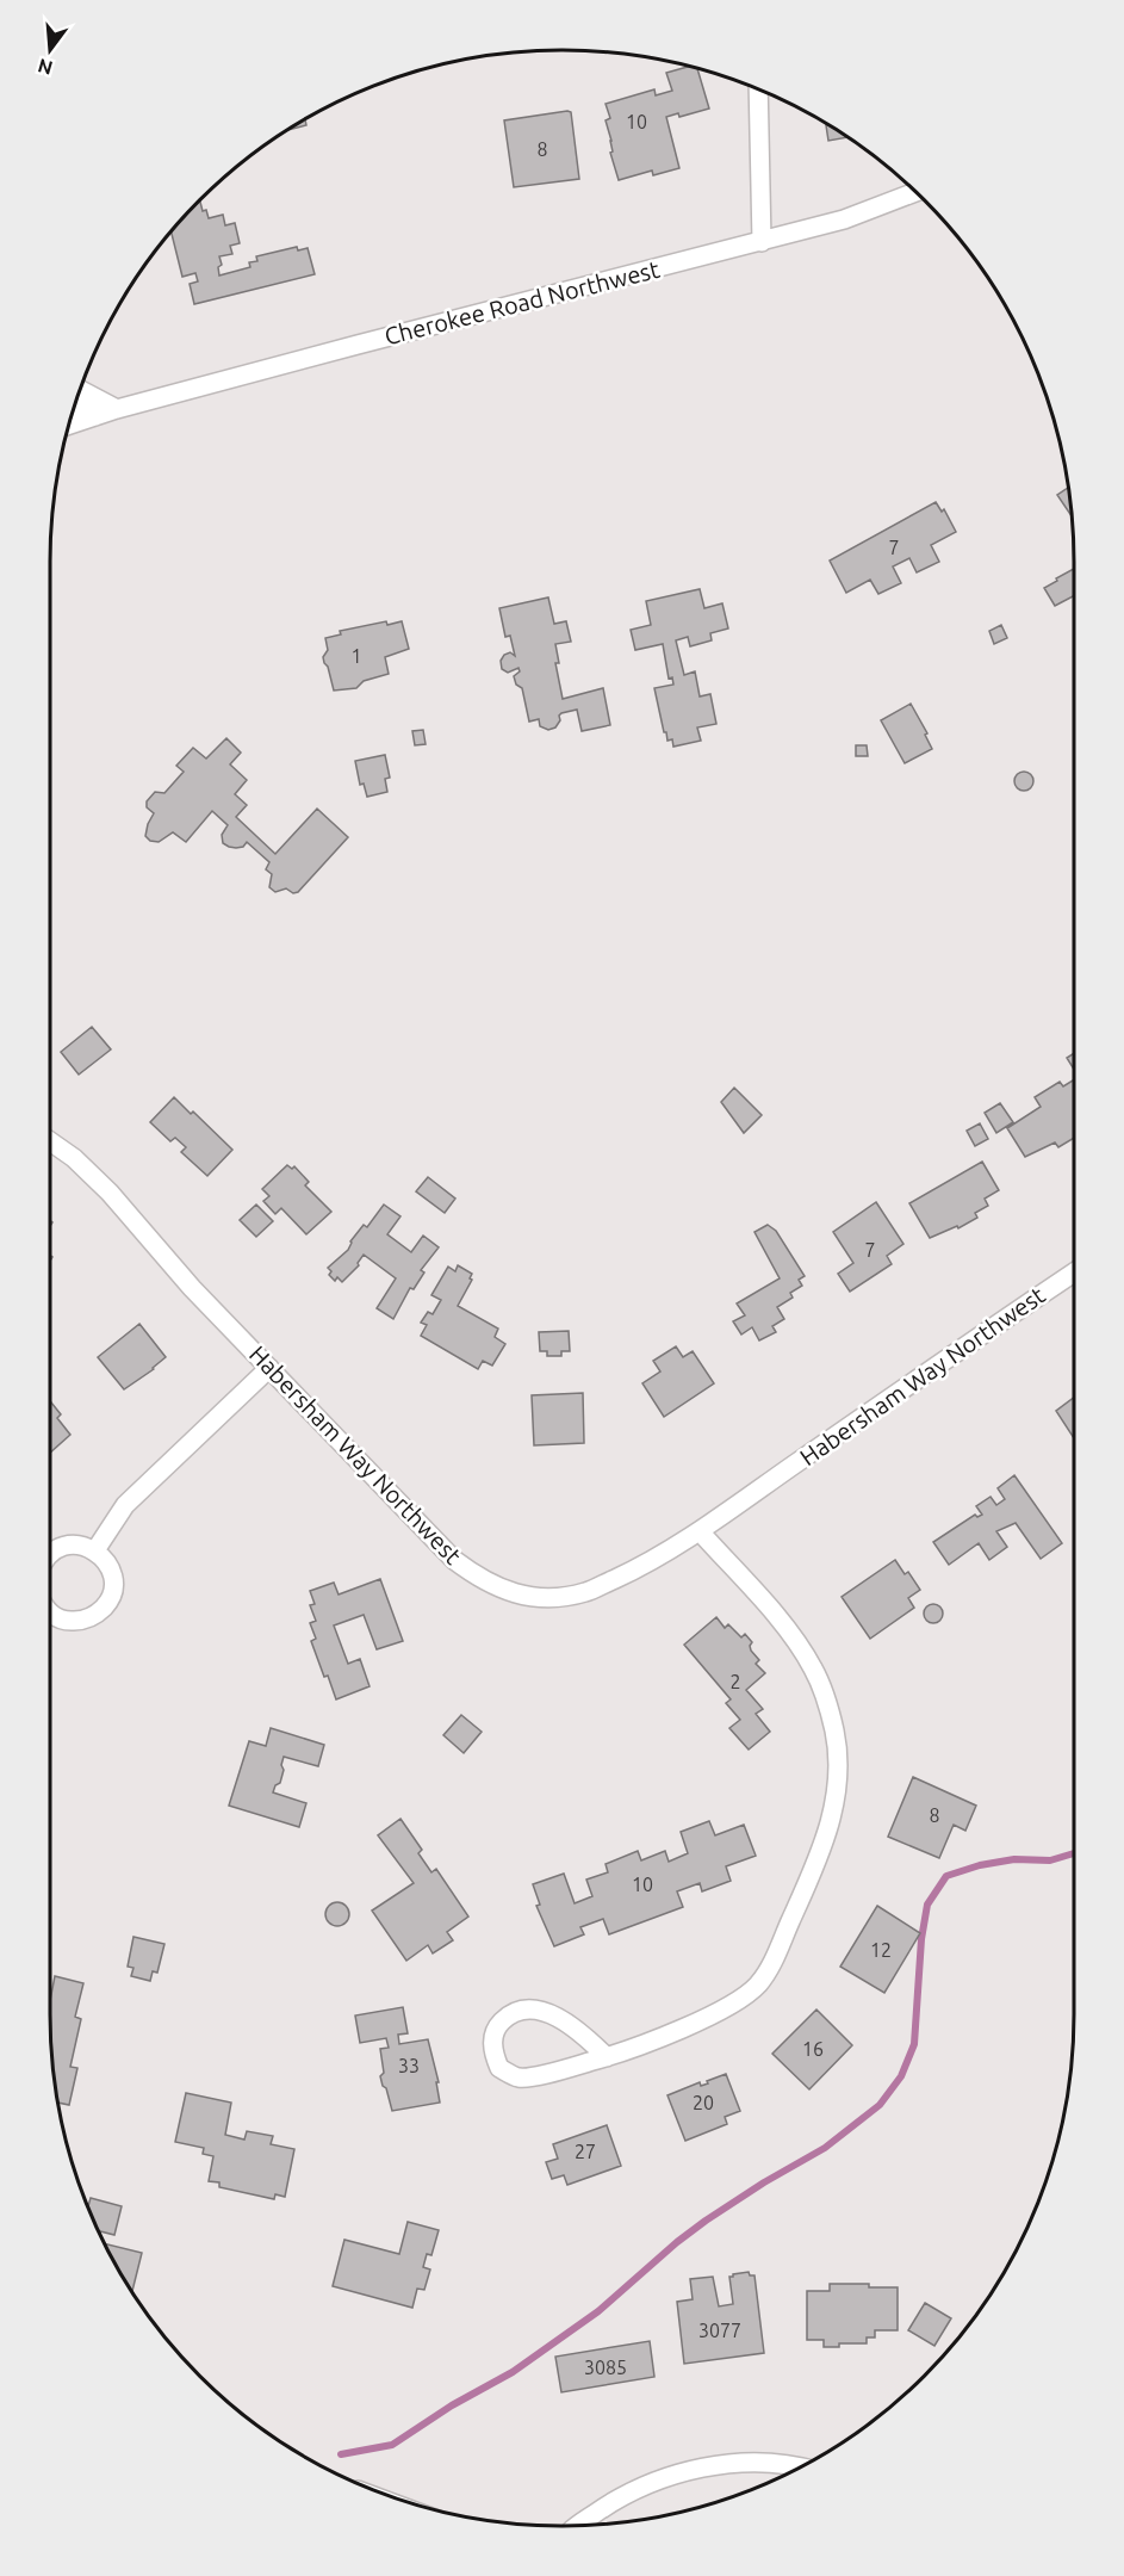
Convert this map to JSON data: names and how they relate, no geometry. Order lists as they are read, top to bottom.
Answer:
{
  "streets": {
    "street": ["Cherokee Road Northwest", "Habersham Way Northwest"]
  },
  "house_numbers": [
    "10",
    "8",
    "7",
    "1",
    "7",
    "2",
    "8",
    "10",
    "12",
    "16",
    "33",
    "20",
    "27",
    "3077",
    "3085"
  ],
  "north": "bottom"
}
